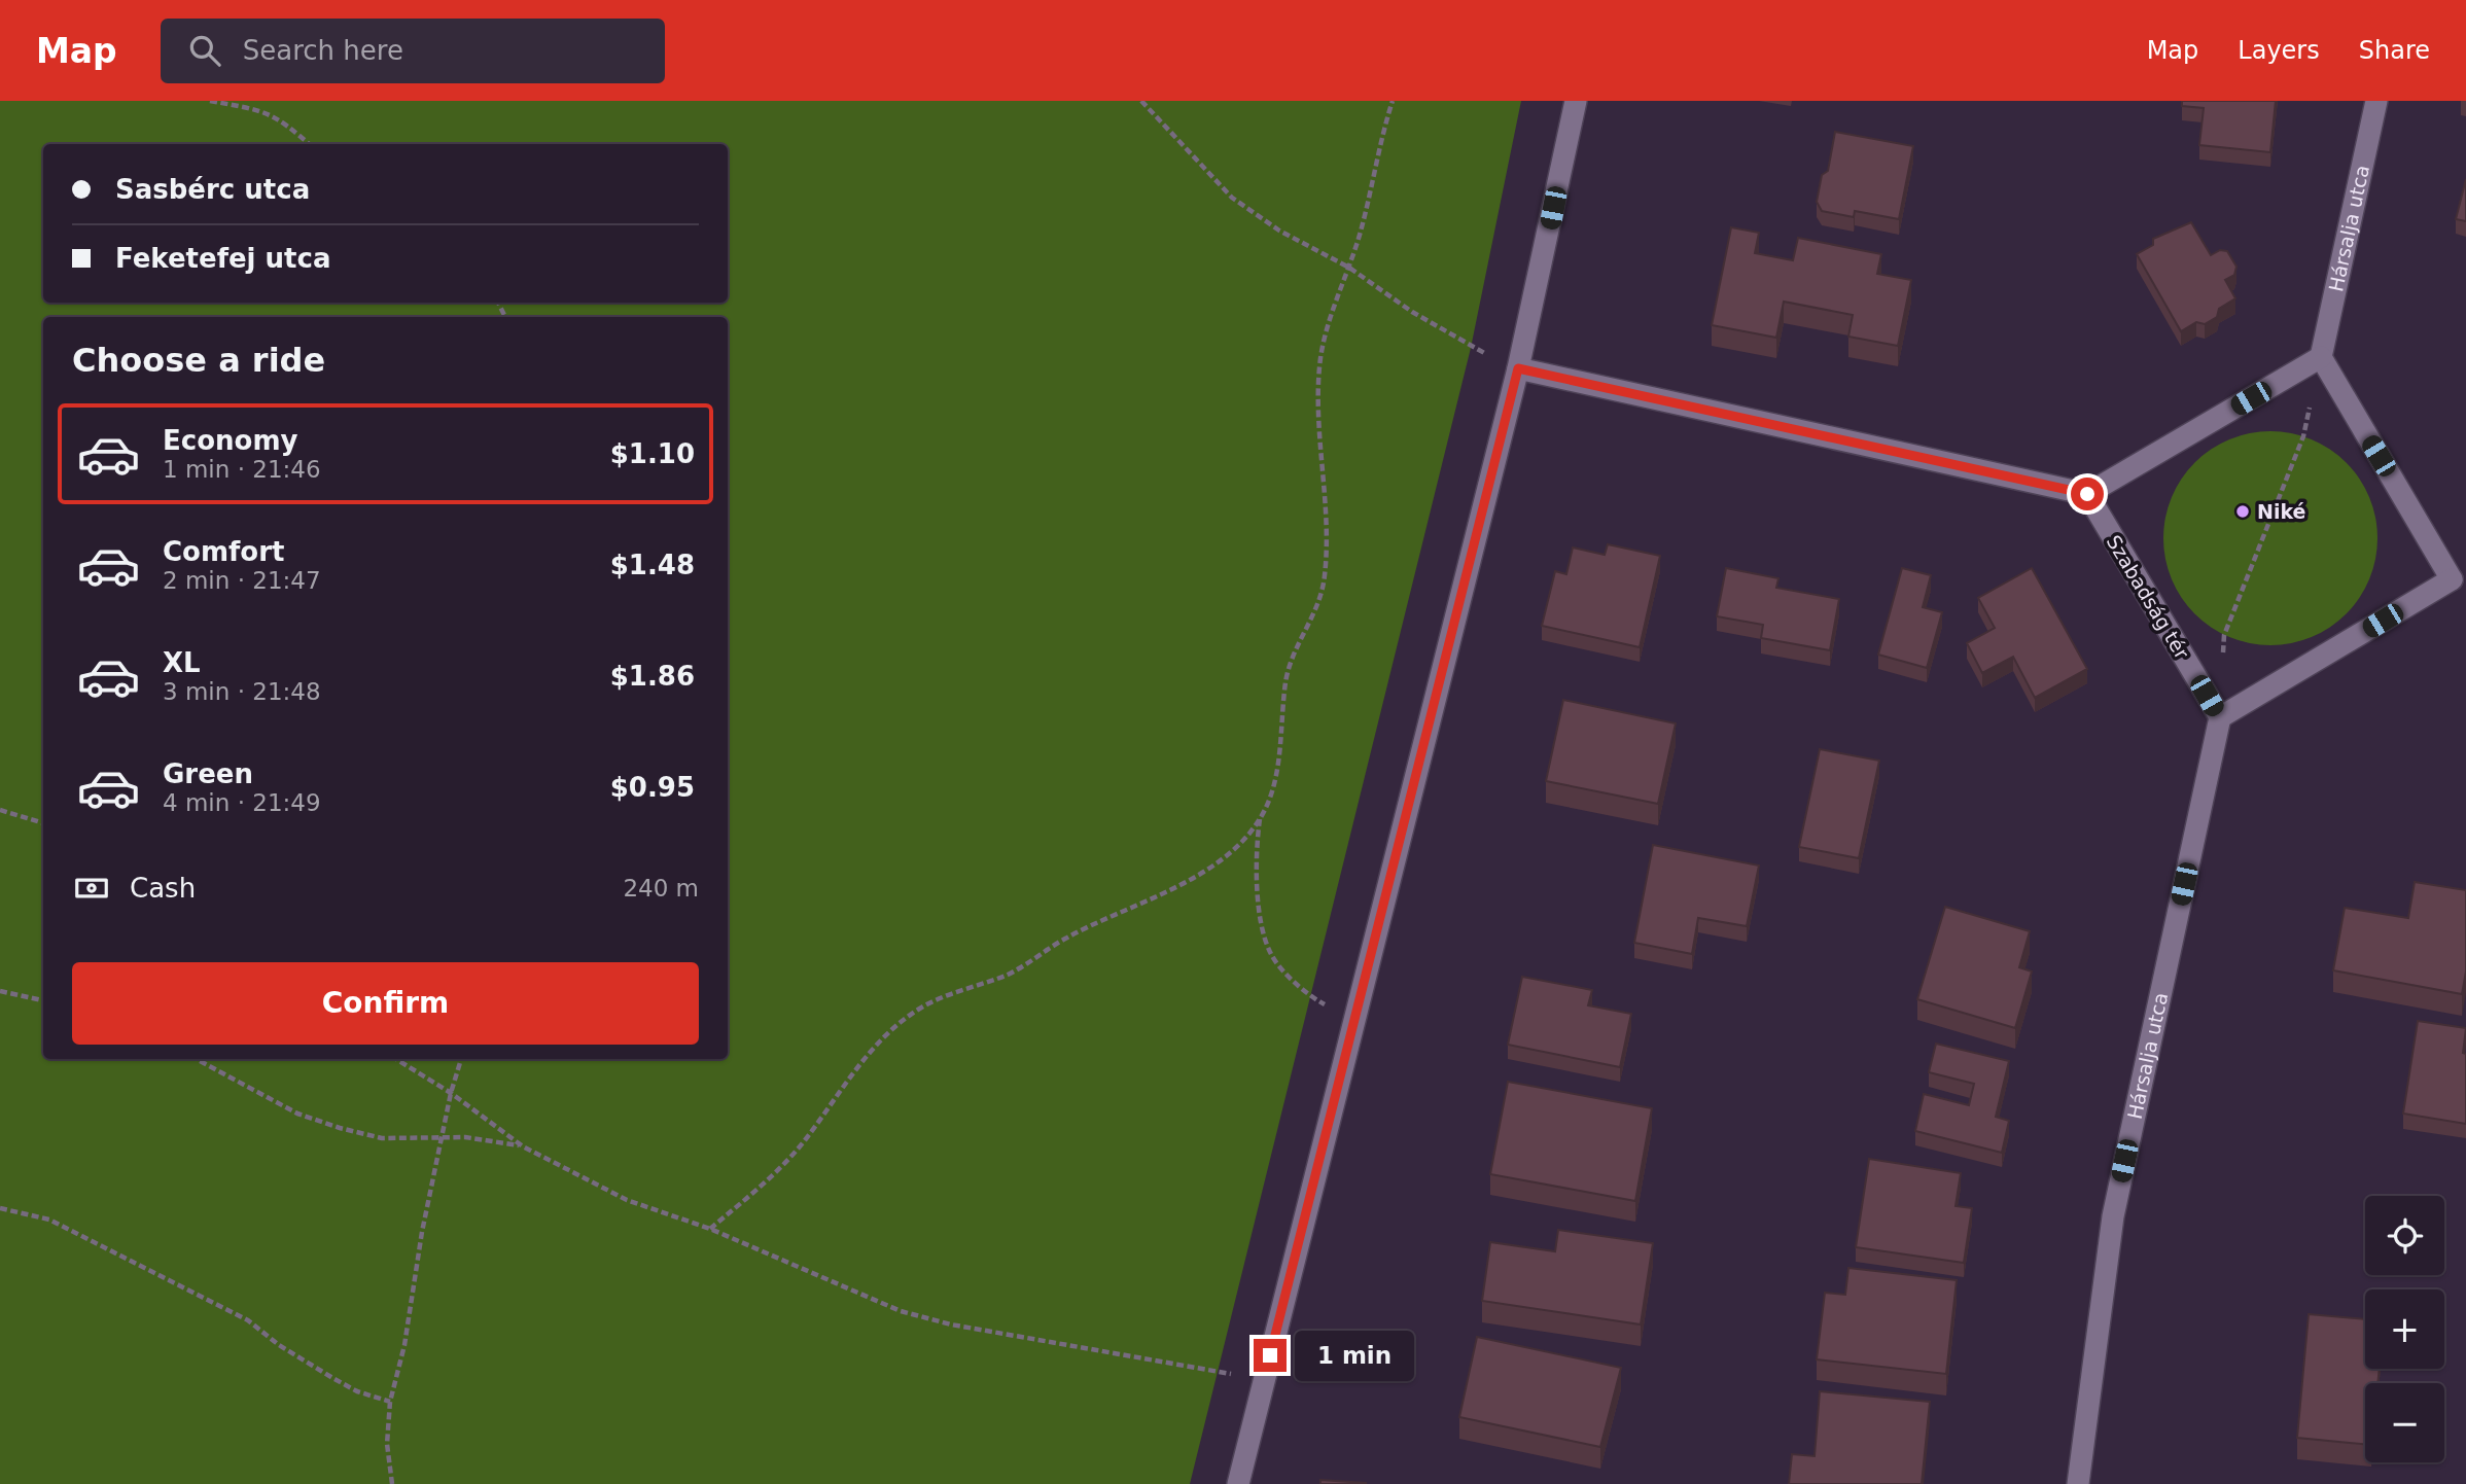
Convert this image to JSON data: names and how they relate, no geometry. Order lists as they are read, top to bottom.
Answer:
{
  "streets": {
    "street": ["Hársalja utca", "Szabadság tér"]
  },
  "crossings": [
    ["Hársalja utca", "Szabadság tér"]
  ],
  "places": ["Niké"],
  "page": {
    "header": "Map",
    "search": "Search here",
    "nav": ["Map", "Layers", "Share"],
    "banner": ["Sasbérc utca", "Feketefej utca"],
    "heading": "Choose a ride",
    "list": [
      {
        "name": "Economy",
        "note": "1 min · 21:46",
        "value": "$1.10"
      },
      {
        "name": "Comfort",
        "note": "2 min · 21:47",
        "value": "$1.48"
      },
      {
        "name": "XL",
        "note": "3 min · 21:48",
        "value": "$1.86"
      },
      {
        "name": "Green",
        "note": "4 min · 21:49",
        "value": "$0.95"
      }
    ],
    "pay": ["Cash", "240 m"],
    "buttons": "Confirm",
    "map_buttons": ["+", "−"],
    "bubble": "1 min"
  }
}
